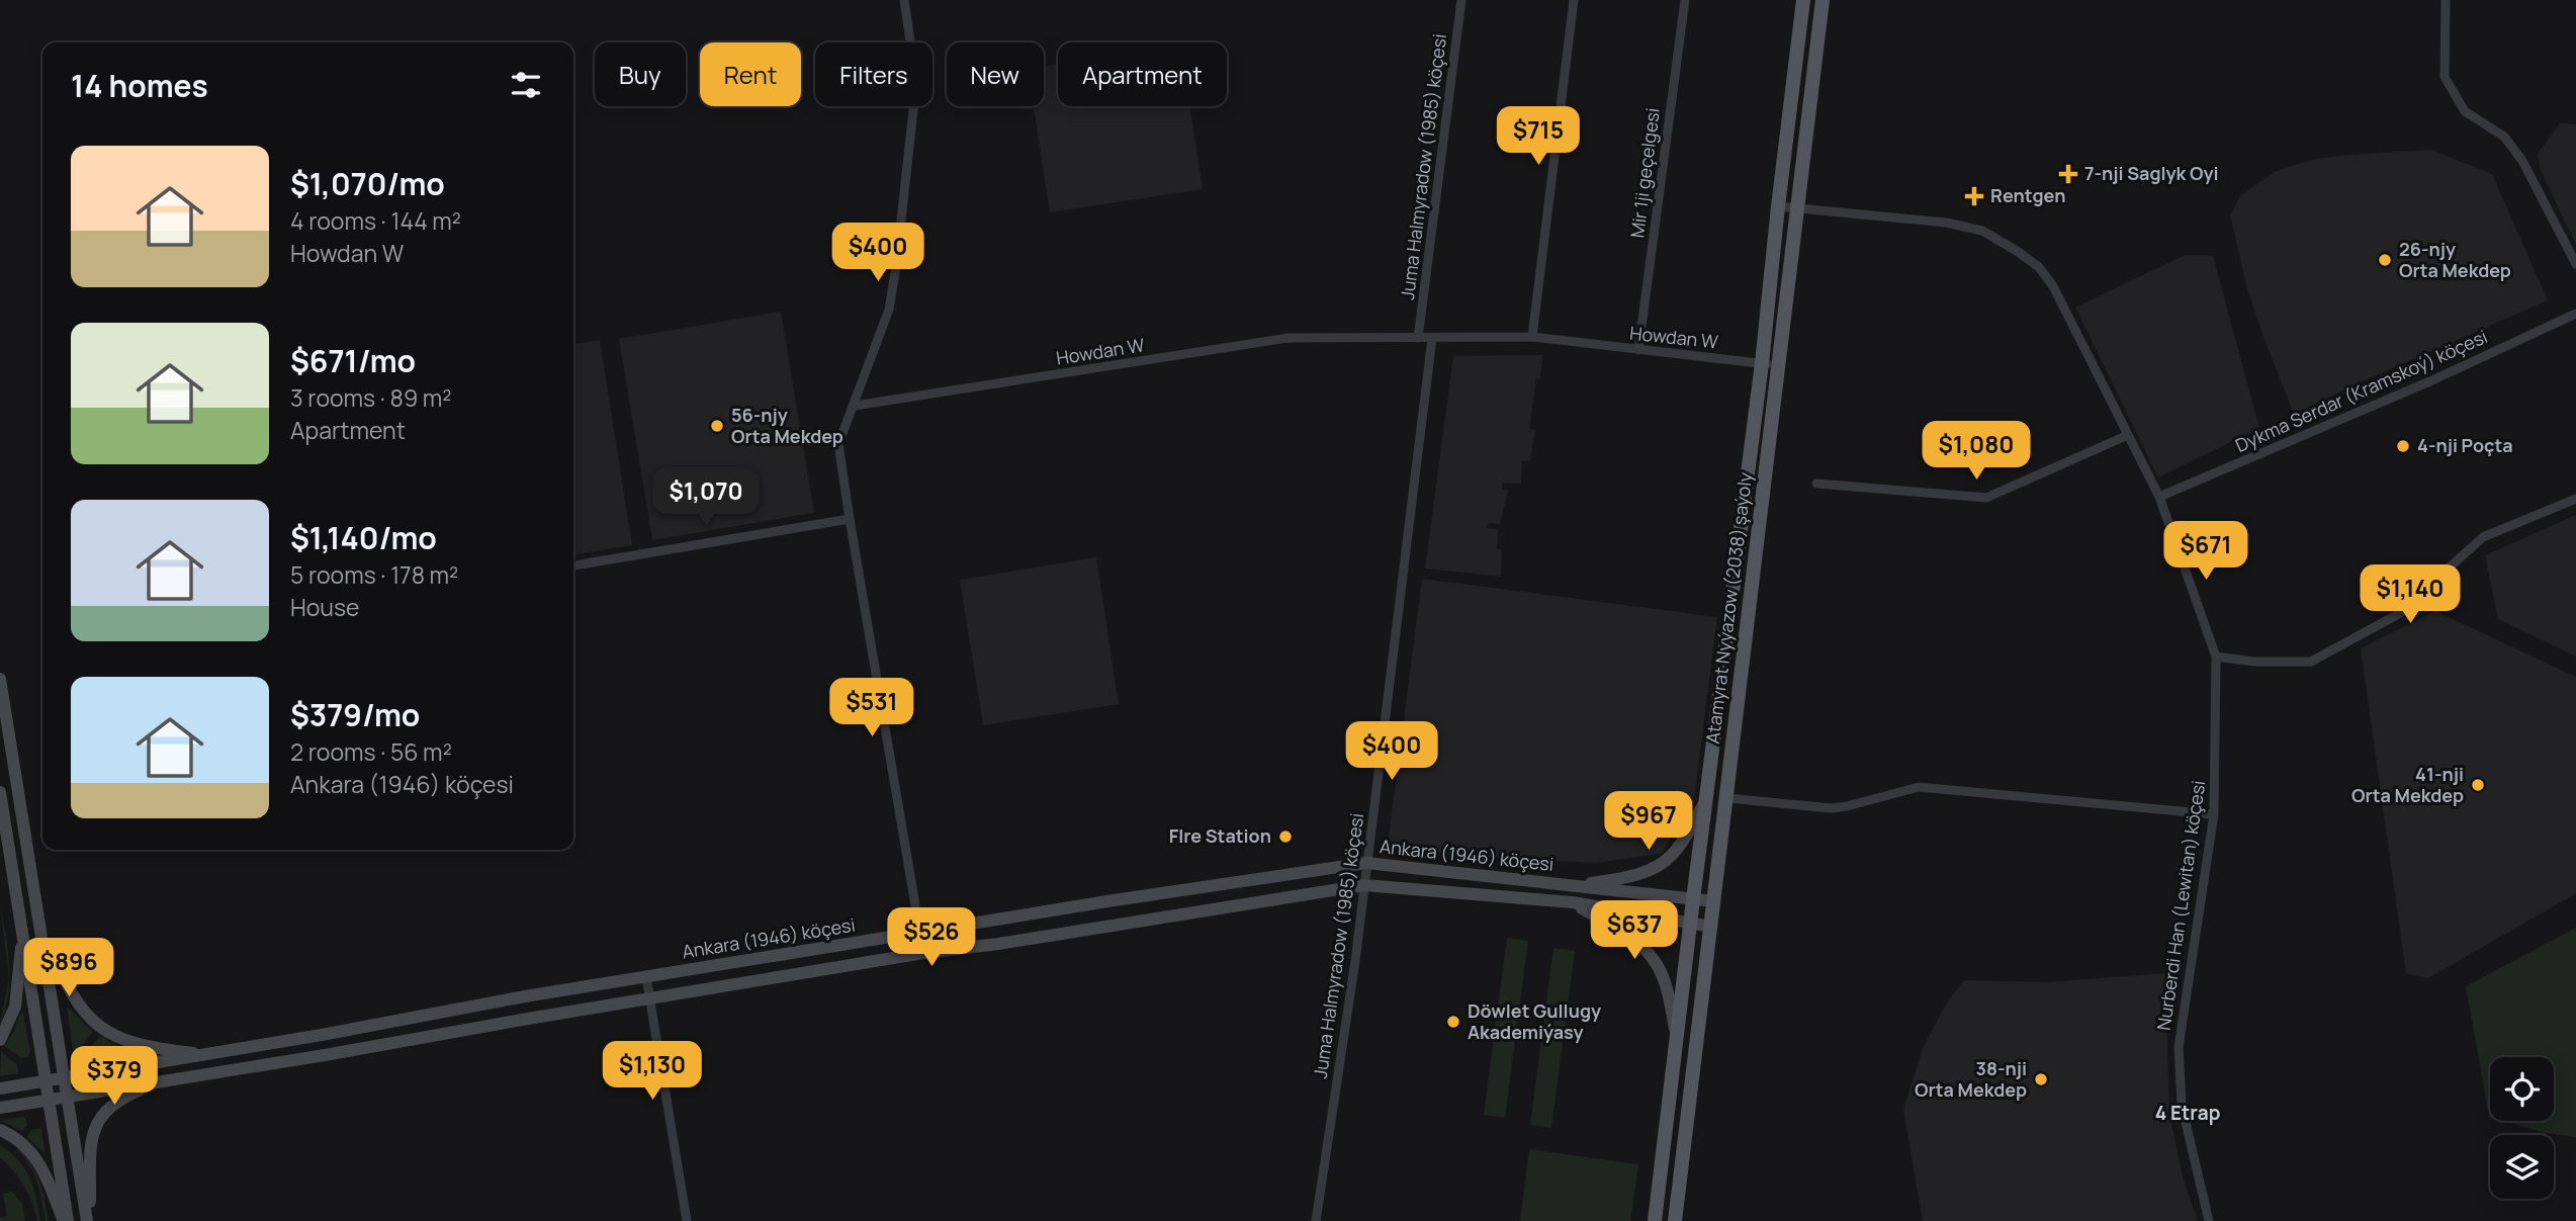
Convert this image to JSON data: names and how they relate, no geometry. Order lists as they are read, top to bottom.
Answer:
{
  "streets": {
    "main road": ["Atamyrat Nyýazow (2038) şaýoly", "Ankara (1946) köçesi"],
    "street": [
      "Juma Halmyradow (1985) köçesi",
      "Mir 1ji geçelgesi",
      "Howdan W",
      "Dykma Serdar (Kramskoý) köçesi",
      "Nurberdi Han (Lewitan) köçesi"
    ]
  },
  "crossings": [
    ["Juma Halmyradow (1985) köçesi", "Howdan W"],
    ["Juma Halmyradow (1985) köçesi", "Ankara (1946) köçesi"],
    ["Mir 1ji geçelgesi", "Howdan W"],
    ["Howdan W", "Atamyrat Nyýazow (2038) şaýoly"],
    ["Dykma Serdar (Kramskoý) köçesi", "Nurberdi Han (Lewitan) köçesi"],
    ["Atamyrat Nyýazow (2038) şaýoly", "Ankara (1946) köçesi"],
    ["Atamyrat Nyýazow (2038) şaýoly", "Nurberdi Han (Lewitan) köçesi"]
  ],
  "districts": ["4 Etrap"],
  "places": {
    "health": ["7-nji Saglyk Oyi", "Rentgen"],
    "other": [
      "26-njy Orta Mekdep",
      "56-njy Orta Mekdep",
      "4-nji Poçta",
      "41-nji Orta Mekdep",
      "FIre Station",
      "Döwlet Gullugy Akademiýasy",
      "38-nji Orta Mekdep"
    ]
  },
  "page": {
    "chip": [
      "Buy",
      "Rent",
      "Filters",
      "New",
      "Apartment"
    ],
    "heading": "14 homes",
    "price": [
      "$715",
      "$400",
      "$1,080",
      "$1,070",
      "$671",
      "$1,140",
      "$531",
      "$400",
      "$967",
      "$637",
      "$526",
      "$896",
      "$1,130",
      "$379"
    ],
    "list": [
      {
        "name": "$1,070/mo",
        "note": "4 rooms · 144 m² · Howdan W"
      },
      {
        "name": "$671/mo",
        "note": "3 rooms · 89 m² · Apartment"
      },
      {
        "name": "$1,140/mo",
        "note": "5 rooms · 178 m² · House"
      },
      {
        "name": "$379/mo",
        "note": "2 rooms · 56 m² · Ankara (1946) köçesi"
      }
    ]
  }
}
